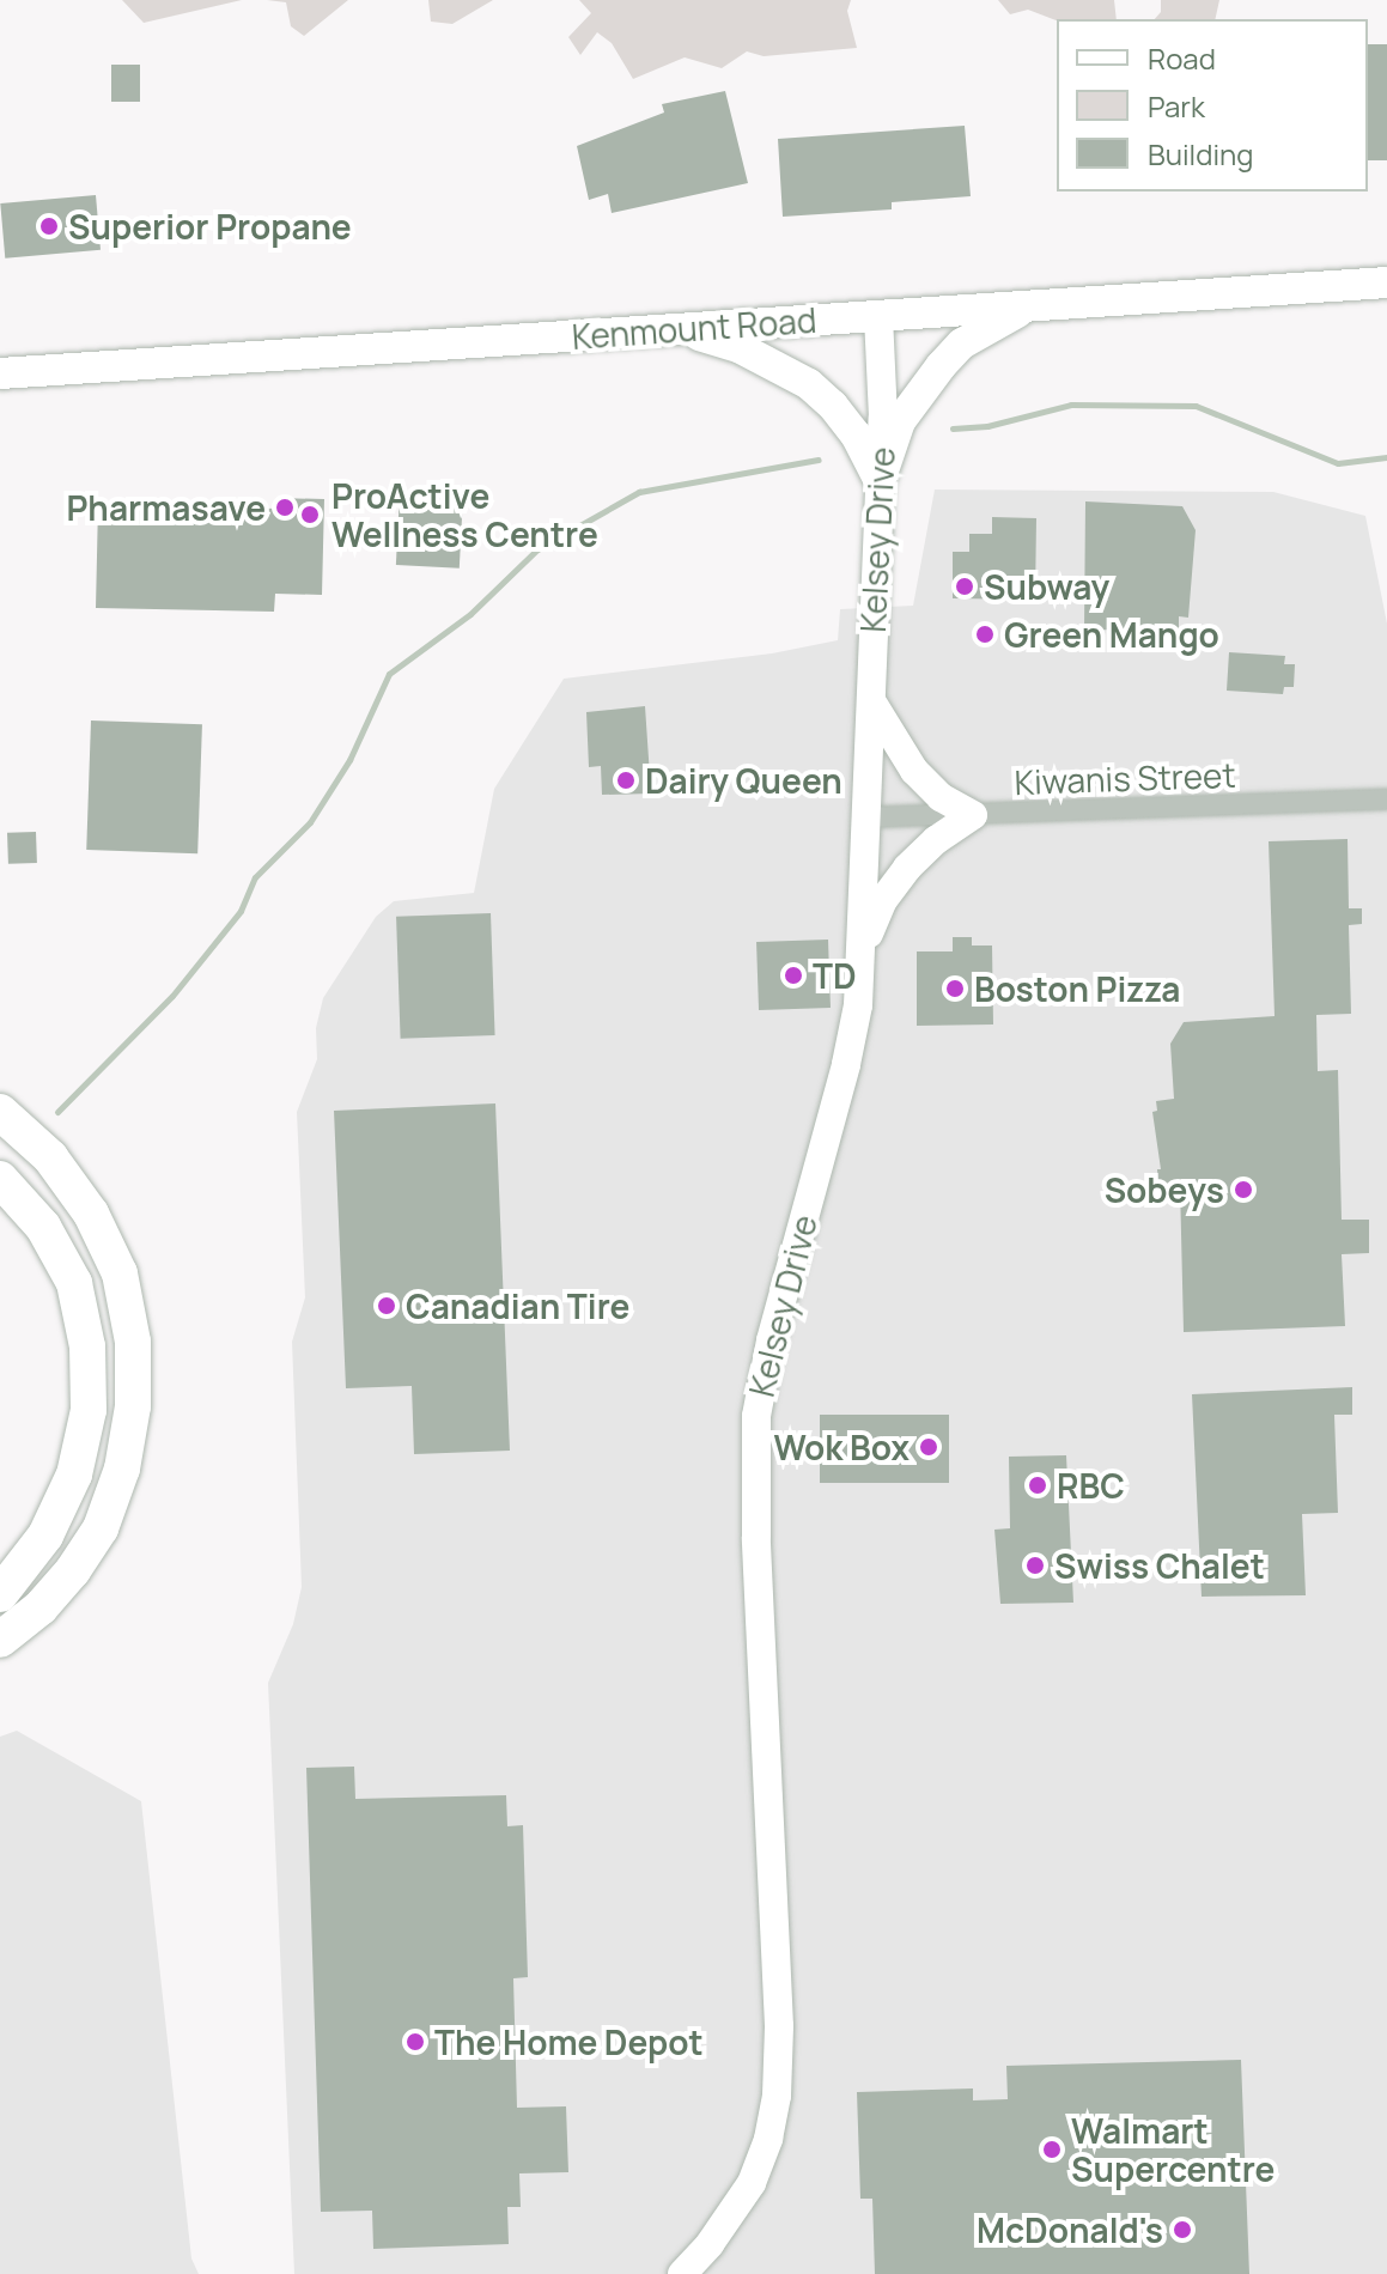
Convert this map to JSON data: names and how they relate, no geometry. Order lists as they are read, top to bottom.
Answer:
{
  "streets": {
    "main road": ["Kenmount Road", "Kelsey Drive"],
    "street": ["Kiwanis Street"]
  },
  "crossings": [
    ["Kenmount Road", "Kelsey Drive"],
    ["Kelsey Drive", "Kiwanis Street"]
  ],
  "places": [
    "Superior Propane",
    "Pharmasave",
    "ProActive Wellness Centre",
    "Subway",
    "Green Mango",
    "Dairy Queen",
    "TD",
    "Boston Pizza",
    "Sobeys",
    "Canadian Tire",
    "Wok Box",
    "RBC",
    "Swiss Chalet",
    "The Home Depot",
    "Walmart Supercentre",
    "McDonald's"
  ],
  "legend": ["Road", "Park", "Building"]
}
